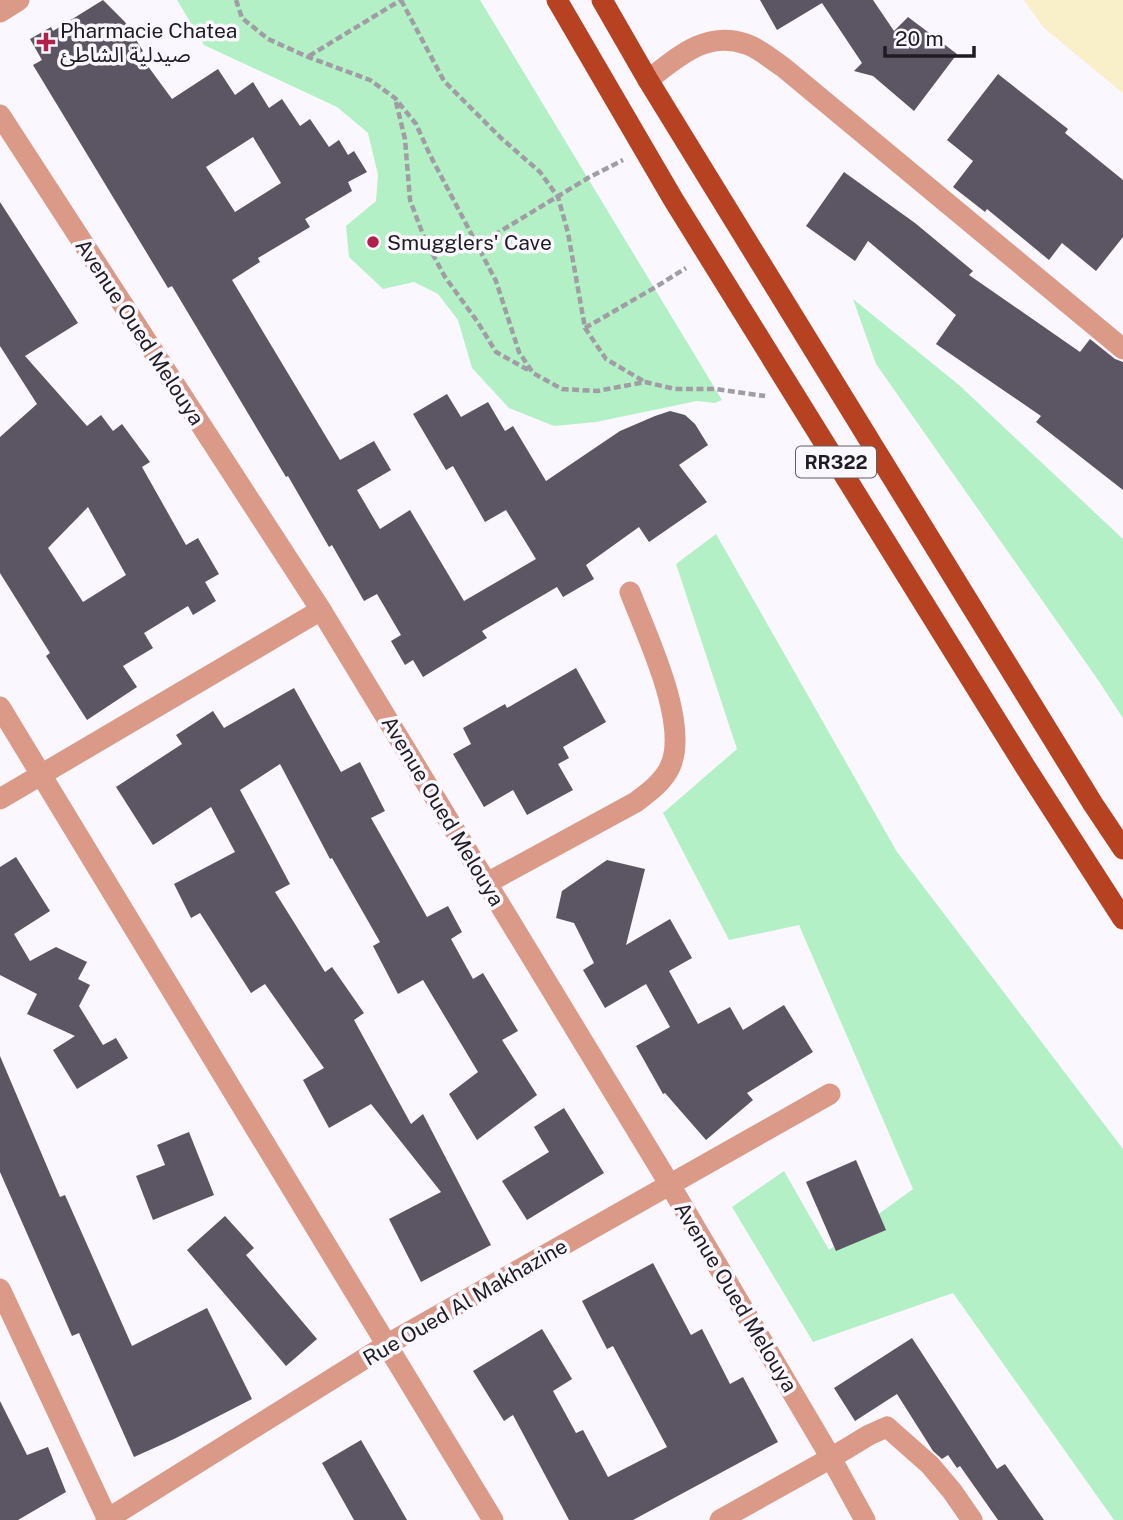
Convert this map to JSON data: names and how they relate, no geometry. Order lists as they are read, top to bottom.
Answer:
{
  "streets": {
    "main road": ["RR322"],
    "street": ["Avenue Oued Melouya", "Rue Oued Al Makhazine"]
  },
  "crossings": [
    ["Avenue Oued Melouya", "Rue Oued Al Makhazine"]
  ],
  "places": {
    "health": ["Pharmacie Chatea صيدلية الشاطئ"],
    "other": ["Smugglers' Cave"]
  },
  "scale_bar": "20 m"
}
